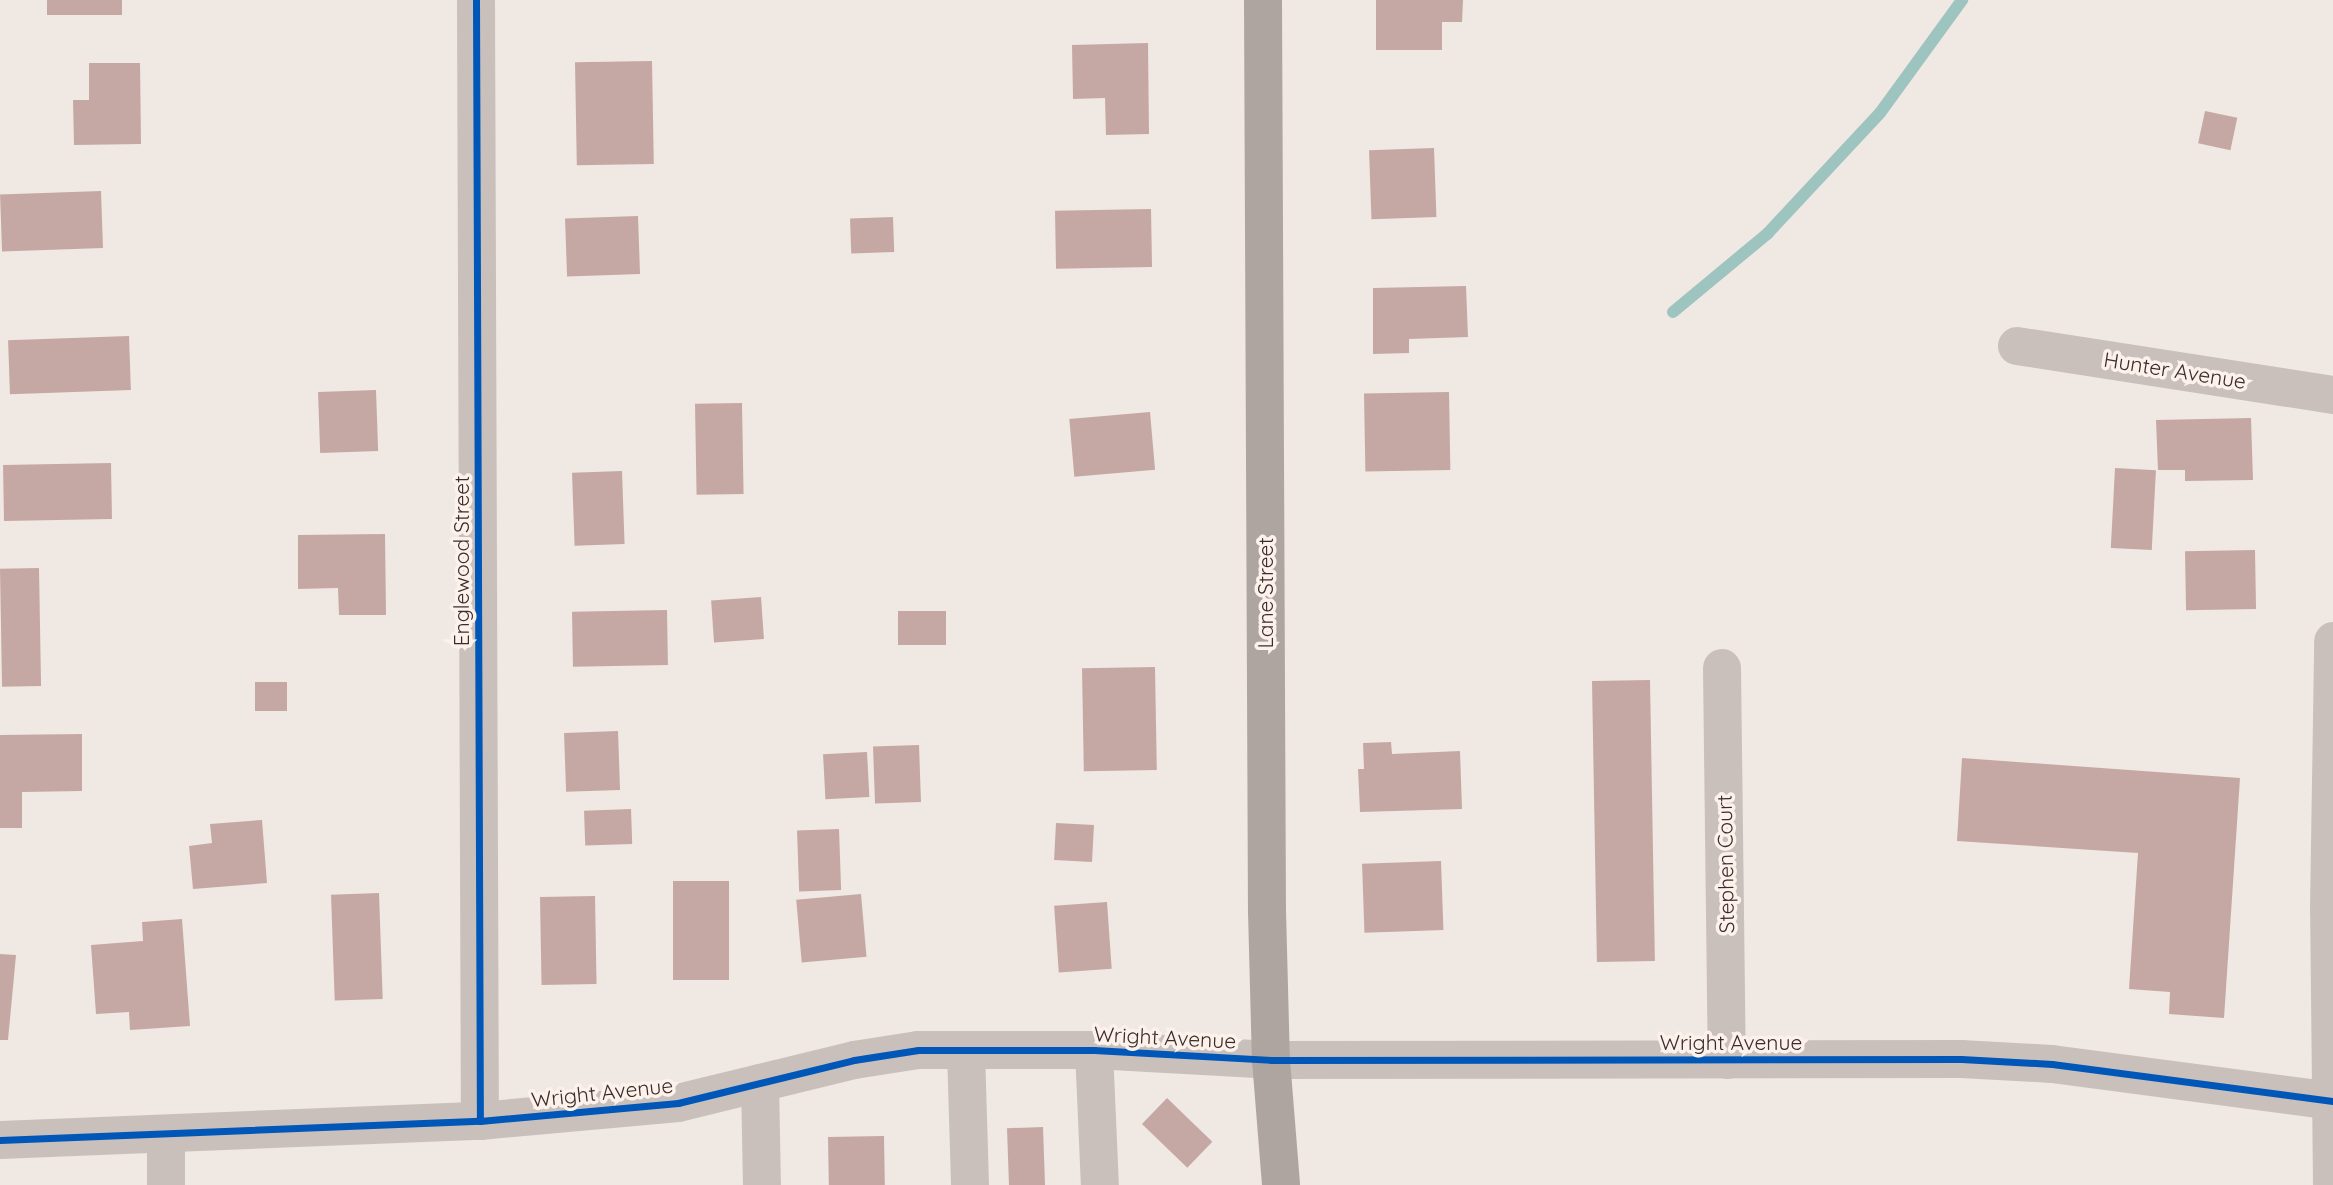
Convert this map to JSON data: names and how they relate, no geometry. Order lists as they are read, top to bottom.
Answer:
{
  "streets": {
    "main road": ["Lane Street"],
    "street": [
      "Hunter Avenue",
      "Englewood Street",
      "Stephen Court",
      "Wright Avenue"
    ]
  },
  "crossings": [
    ["Englewood Street", "Wright Avenue"],
    ["Lane Street", "Wright Avenue"],
    ["Stephen Court", "Wright Avenue"]
  ]
}
